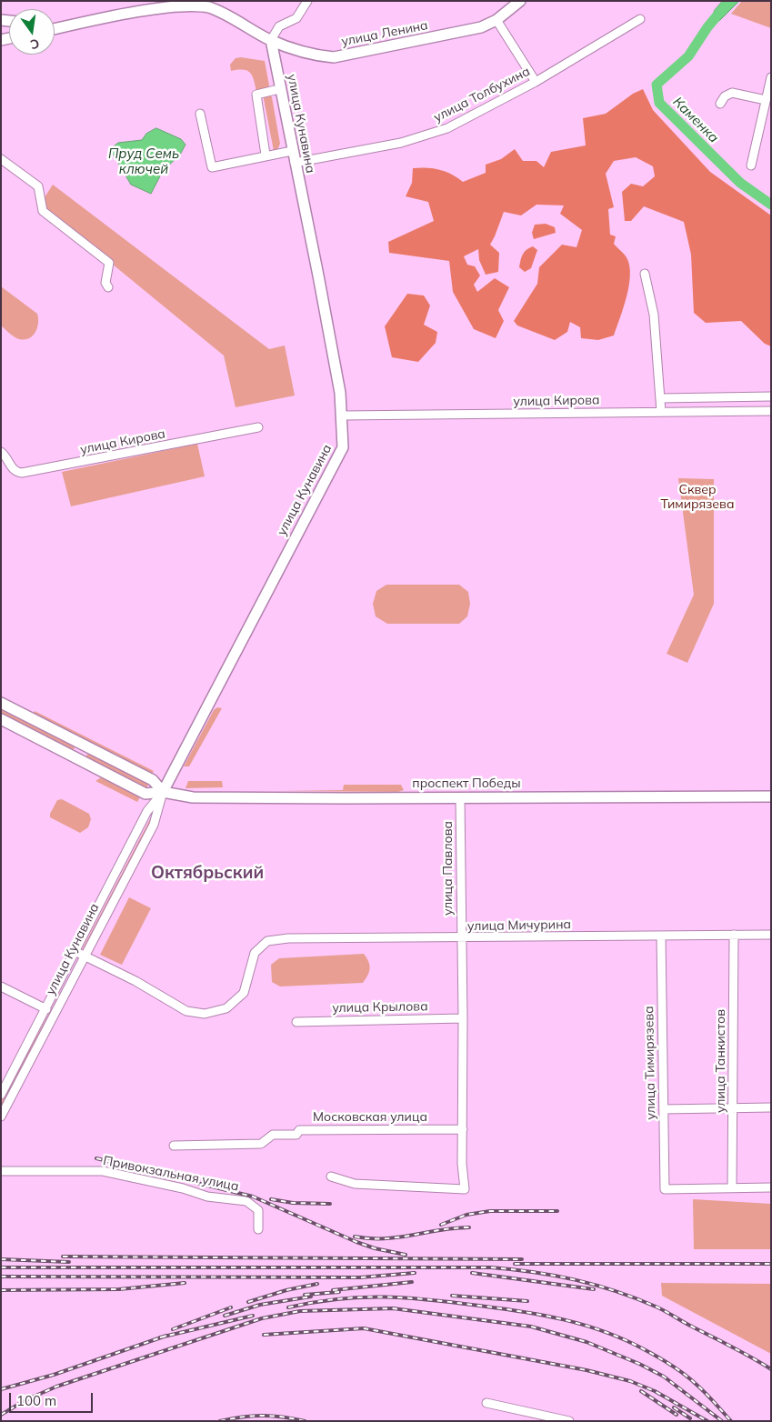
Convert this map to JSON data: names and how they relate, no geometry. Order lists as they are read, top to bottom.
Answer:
{
  "streets": {
    "main road": ["улица Ленина", "улица Кунавина", "проспект Победы"],
    "street": [
      "улица Толбухина",
      "улица Кирова",
      "улица Павлова",
      "улица Мичурина",
      "улица Крылова",
      "улица Танкистов",
      "улица Тимирязева",
      "Московская улица",
      "Привокзальная улица"
    ]
  },
  "crossings": [
    ["улица Ленина", "улица Кунавина"],
    ["улица Толбухина", "улица Кунавина"],
    ["улица Кунавина", "улица Кирова"],
    ["улица Кунавина", "проспект Победы"],
    ["улица Кунавина", "улица Мичурина"],
    ["проспект Победы", "улица Павлова"],
    ["улица Павлова", "улица Мичурина"],
    ["улица Павлова", "улица Крылова"],
    ["улица Павлова", "Московская улица"],
    ["улица Мичурина", "улица Танкистов"],
    ["улица Мичурина", "улица Тимирязева"],
    ["улица Танкистов", "улица Тимирязева"]
  ],
  "districts": ["Октябрьский"],
  "water": ["Каменка", "Пруд Семь ключей"],
  "parks": ["Сквер Тимирязева"],
  "scale_bar": "100 m",
  "north": "bottom"
}
